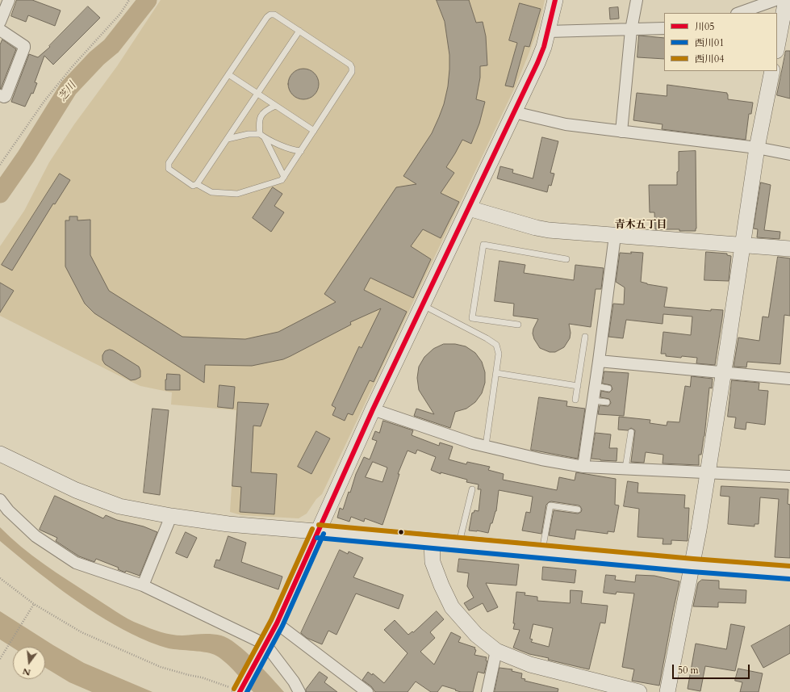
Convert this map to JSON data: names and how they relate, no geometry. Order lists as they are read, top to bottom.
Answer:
{
  "districts": ["青木五丁目"],
  "water": ["芝川"],
  "lines": ["transit line 川05", "transit line 西川04", "transit line 西川01"],
  "legend": ["川05", "西川01", "西川04"],
  "scale_bar": "50 m",
  "north": "bottom"
}
